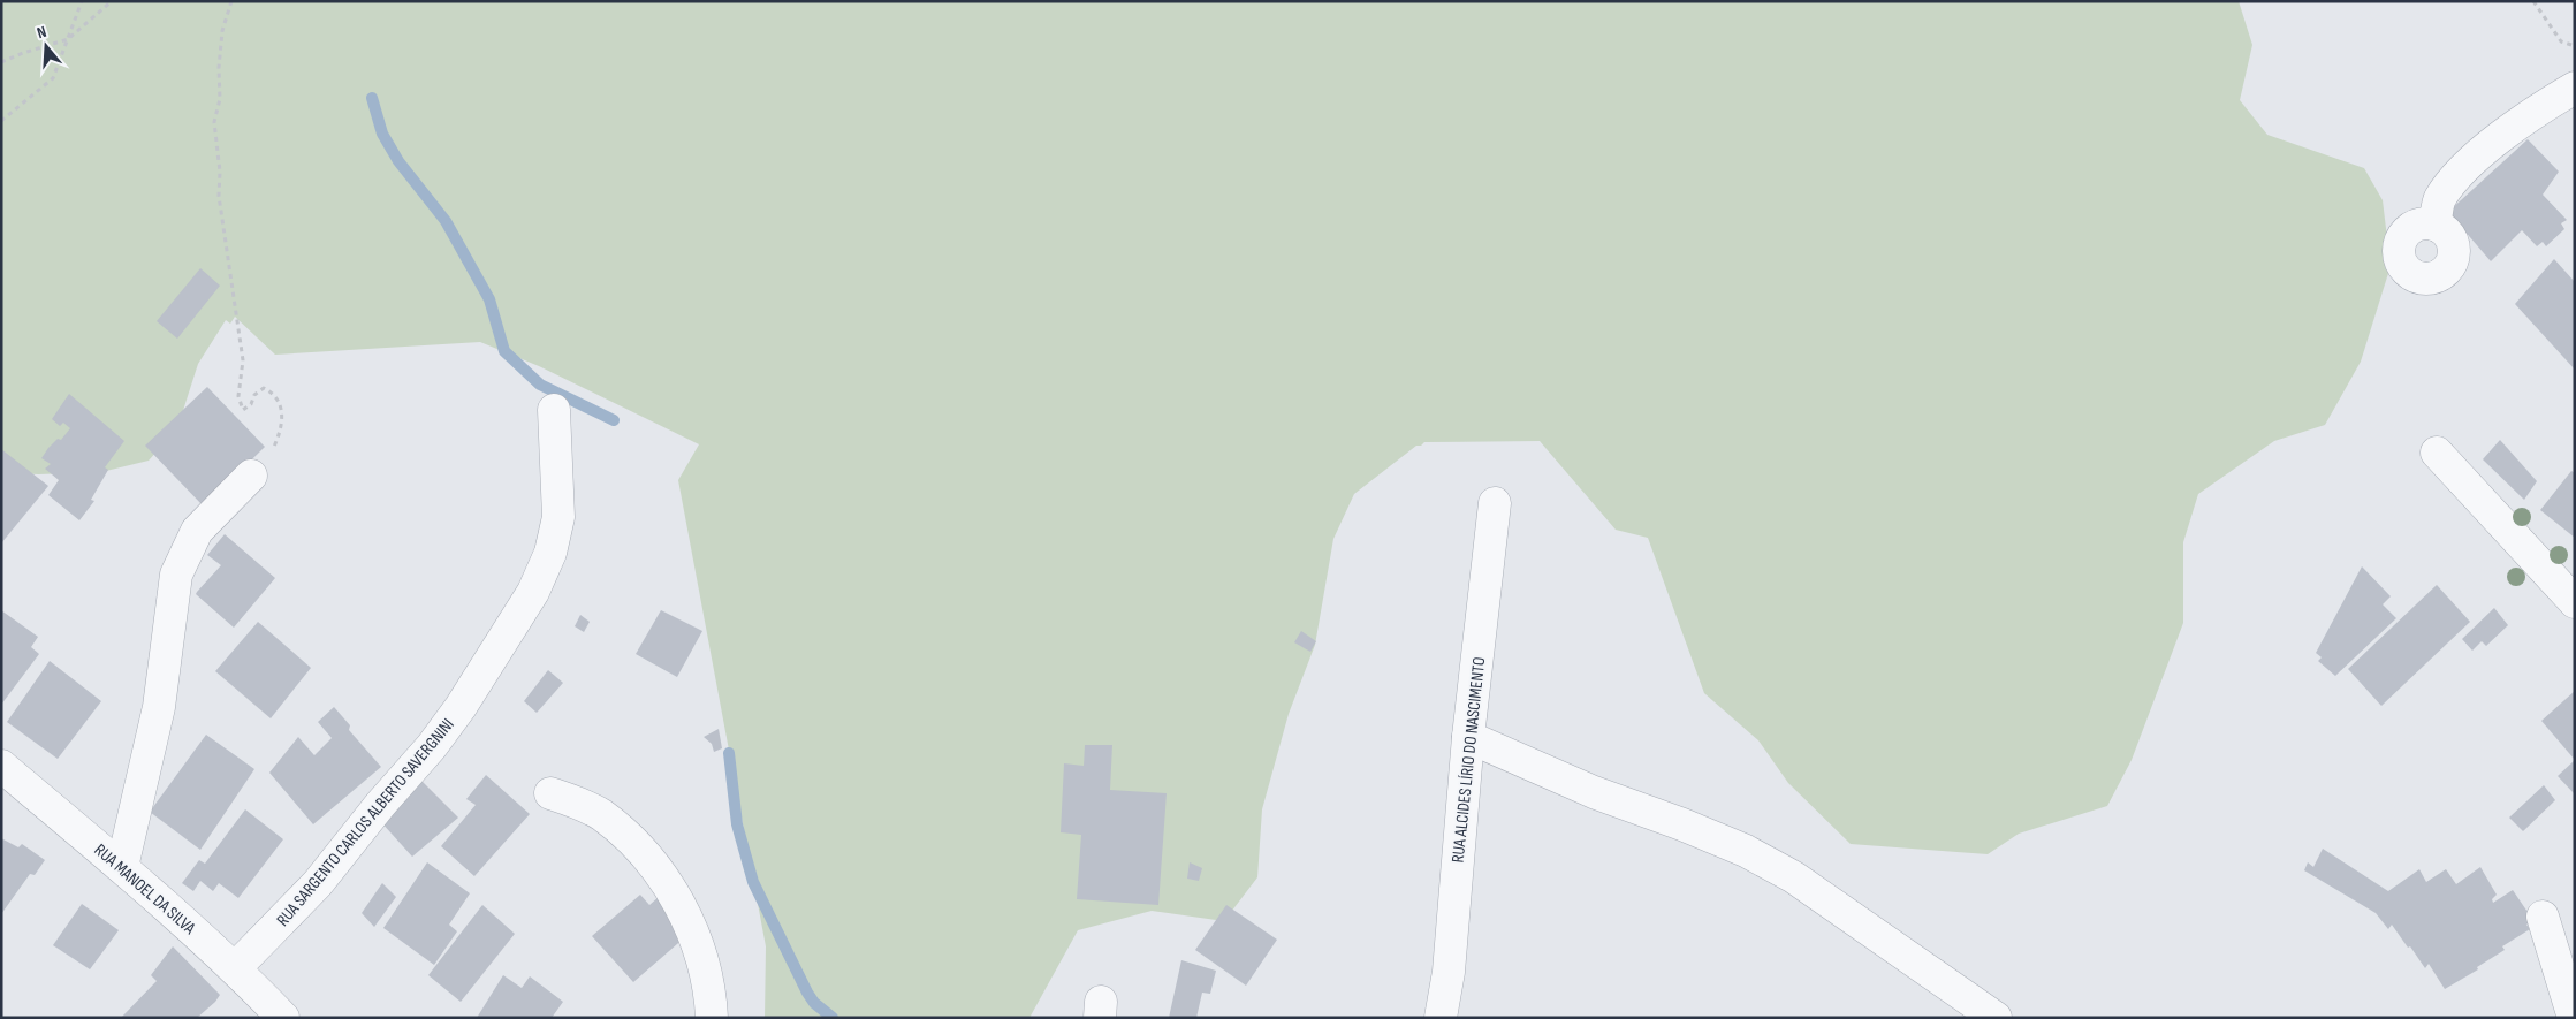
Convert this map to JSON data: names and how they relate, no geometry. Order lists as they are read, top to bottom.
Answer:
{
  "streets": {
    "street": ["RUA ALCIDES LÍRIO DO NASCIMENTO", "RUA SARGENTO CARLOS ALBERTO SAVERGNINI", "RUA MANOEL DA SILVA"]
  },
  "crossings": [
    ["RUA SARGENTO CARLOS ALBERTO SAVERGNINI", "RUA MANOEL DA SILVA"]
  ],
  "north": "top"
}
